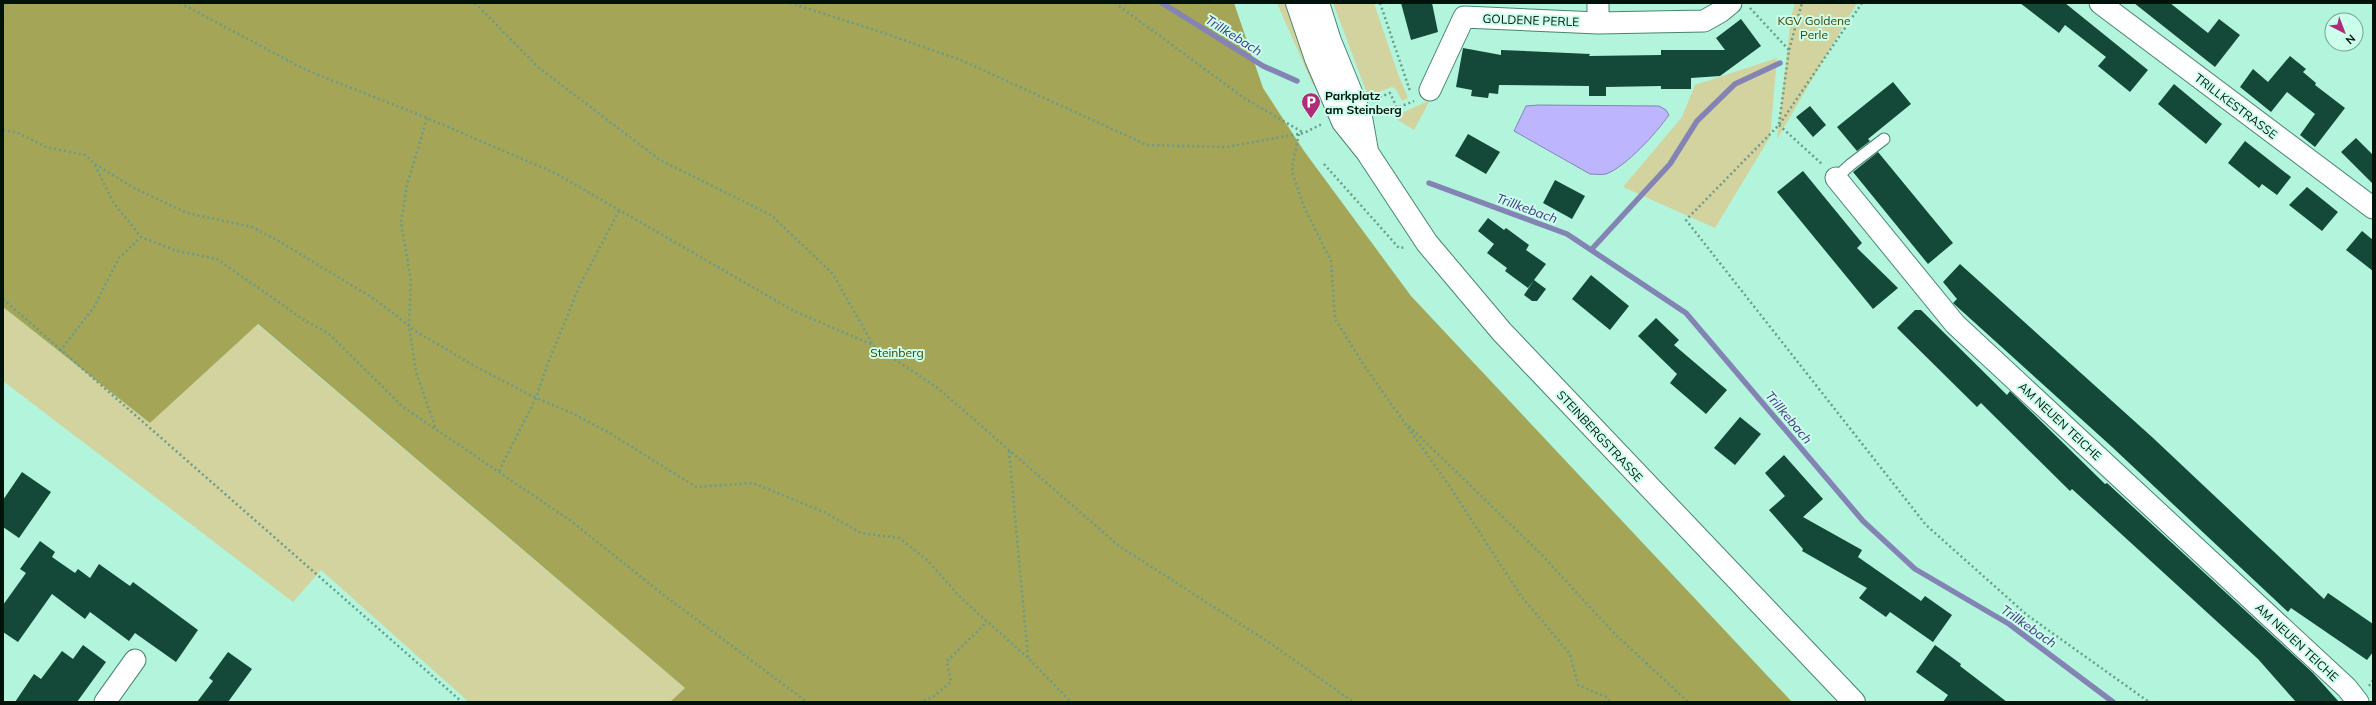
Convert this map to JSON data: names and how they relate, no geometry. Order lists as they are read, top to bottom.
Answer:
{
  "streets": {
    "main road": ["STEINBERGSTRASSE"],
    "street": ["GOLDENE PERLE", "TRILLKESTRASSE", "AM NEUEN TEICHE"]
  },
  "water": ["Trillkebach"],
  "parks": ["KGV Goldene Perle", "Steinberg"],
  "places": {
    "parking": ["Parkplatz am Steinberg"]
  },
  "north": "bottom right"
}
